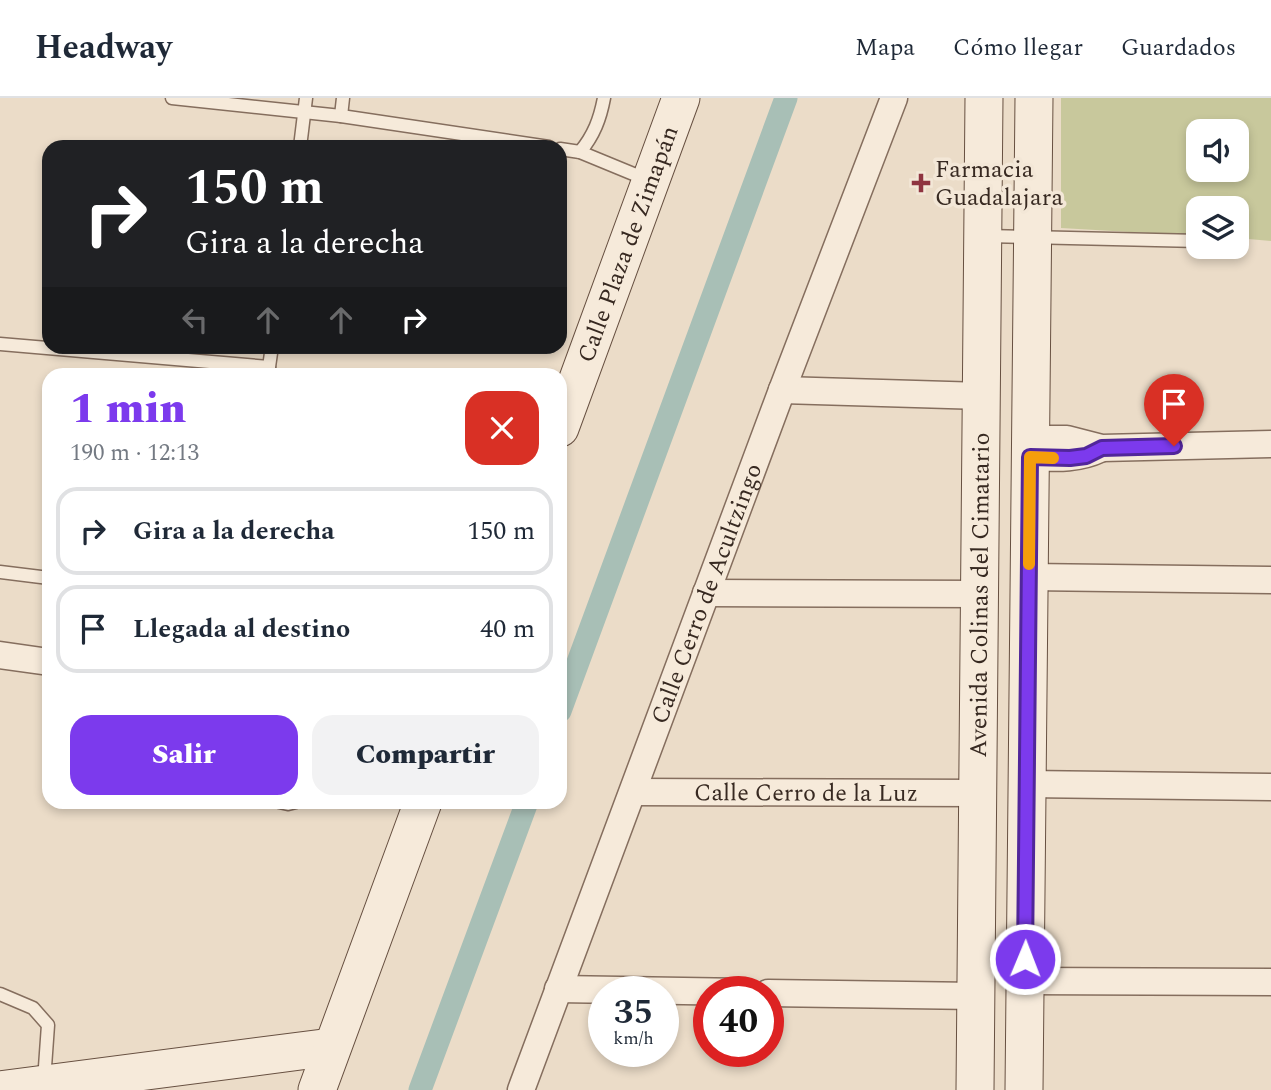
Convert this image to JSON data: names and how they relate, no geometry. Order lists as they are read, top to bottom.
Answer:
{
  "streets": {
    "street": [
      "Calle Plaza de Zimapán",
      "Calle Cerro de Acultzingo",
      "Avenida Colinas del Cimatario",
      "Calle Cerro de la Luz"
    ]
  },
  "crossings": [
    ["Calle Cerro de Acultzingo", "Calle Cerro de la Luz"],
    ["Avenida Colinas del Cimatario", "Calle Cerro de la Luz"]
  ],
  "places": {
    "health": ["Farmacia Guadalajara"]
  },
  "page": {
    "header": "Headway",
    "nav": ["Mapa", "Cómo llegar", "Guardados"],
    "turn": ["150 m", "Gira a la derecha"],
    "heading": ["1 min", "190 m · 12:13"],
    "list": [
      {
        "name": "Gira a la derecha",
        "value": "150 m"
      },
      {
        "name": "Llegada al destino",
        "value": "40 m"
      }
    ],
    "buttons": ["Salir", "Compartir"],
    "speed": "35 km/h",
    "limit": "40"
  }
}
